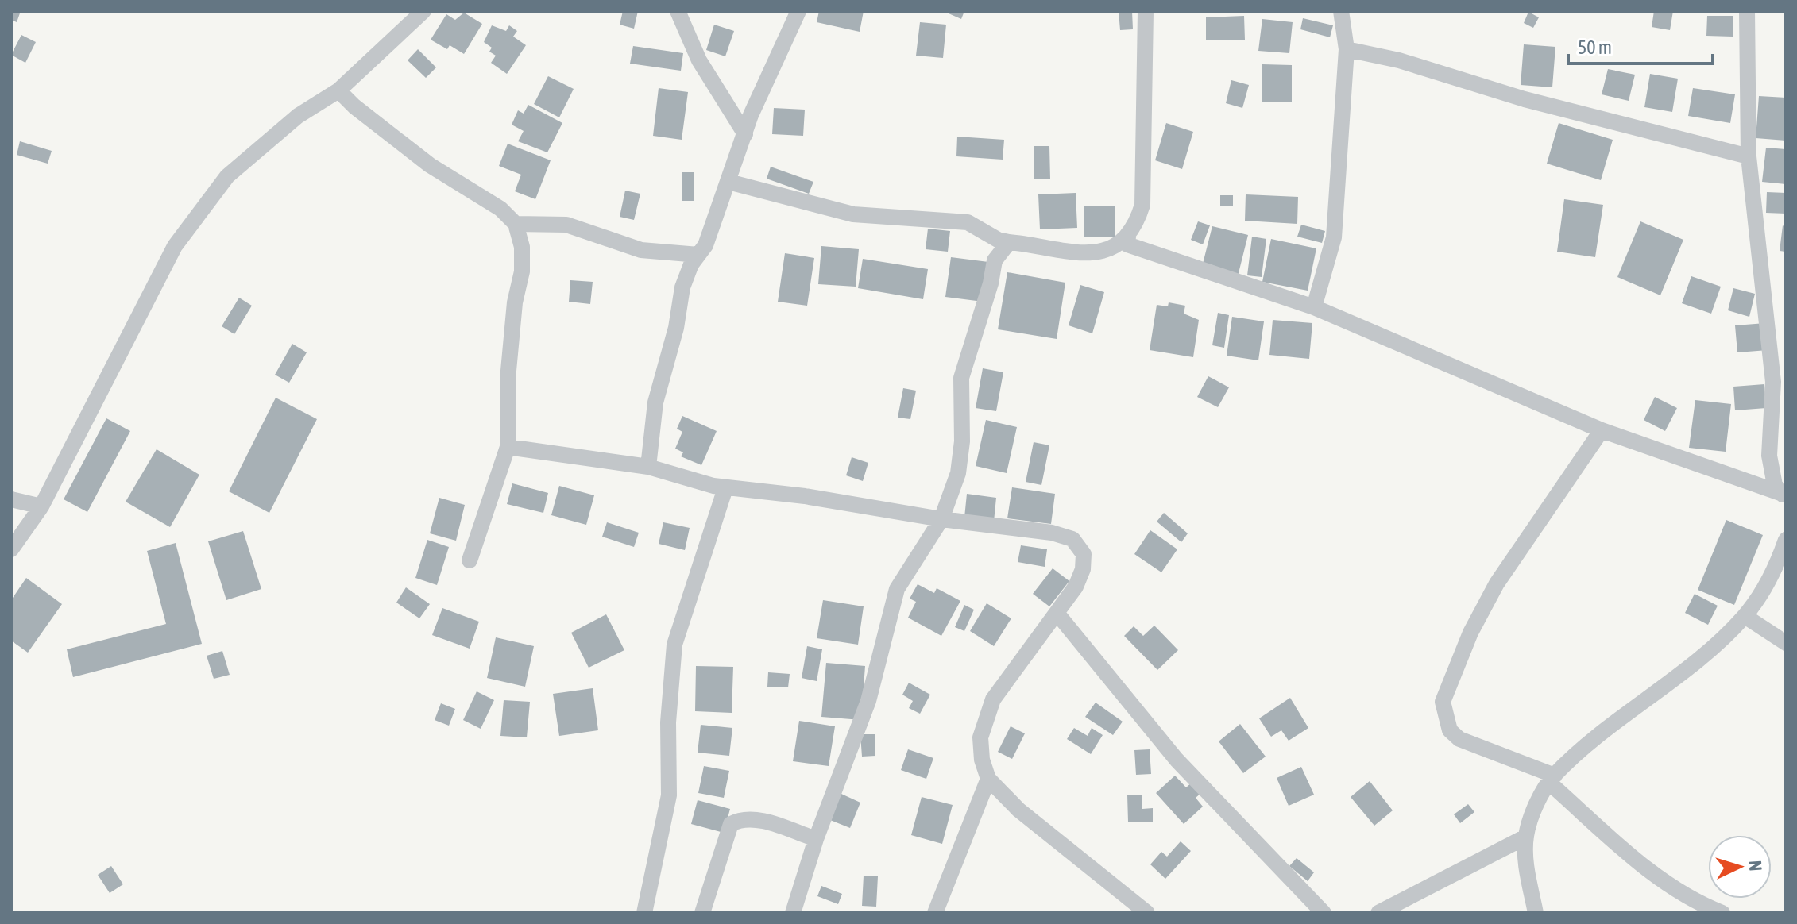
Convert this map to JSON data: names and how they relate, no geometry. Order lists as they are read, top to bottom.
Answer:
{
  "scale_bar": "50 m",
  "north": "right"
}
